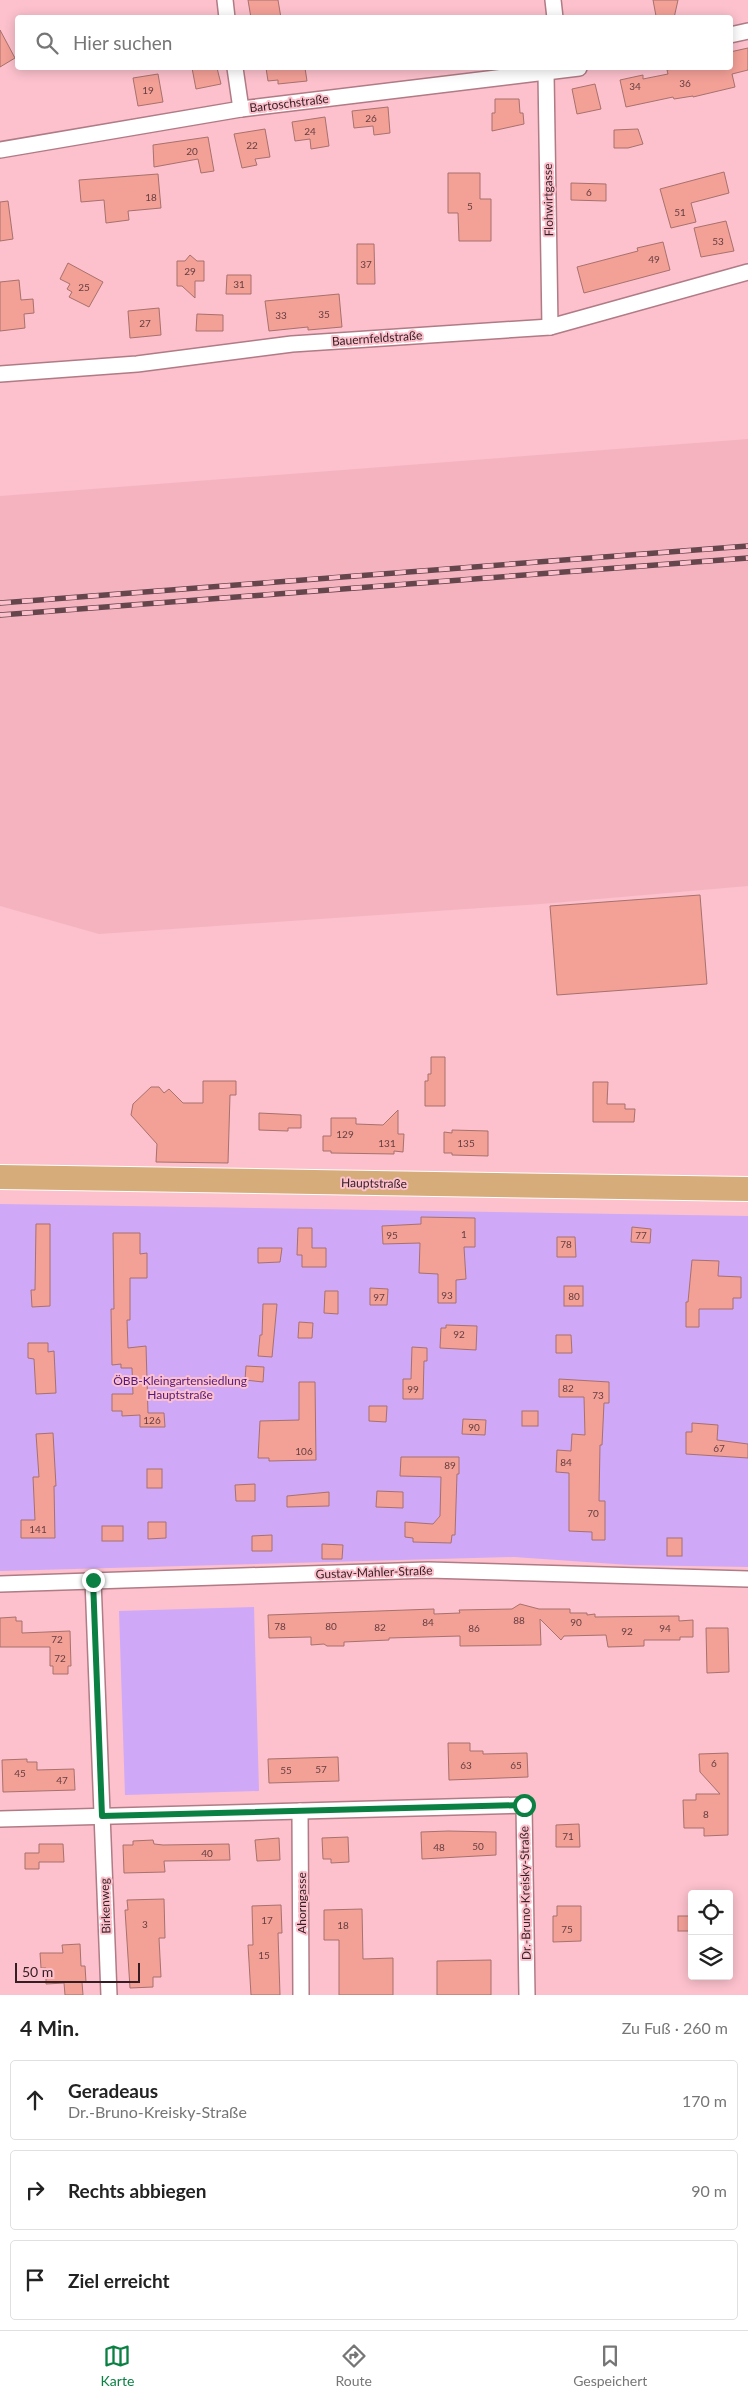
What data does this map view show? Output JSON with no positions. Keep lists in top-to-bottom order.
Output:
{
  "streets": {
    "main road": ["Hauptstraße"],
    "street": [
      "Bartoschstraße",
      "Flohwirtgasse",
      "Bauernfeldstraße",
      "Gustav-Mahler-Straße",
      "Dr.-Bruno-Kreisky-Straße",
      "Ahorngasse",
      "Birkenweg"
    ]
  },
  "crossings": [
    ["Bartoschstraße", "Flohwirtgasse"],
    ["Flohwirtgasse", "Bauernfeldstraße"],
    ["Gustav-Mahler-Straße", "Birkenweg"],
    ["Dr.-Bruno-Kreisky-Straße", "Ahorngasse"],
    ["Dr.-Bruno-Kreisky-Straße", "Birkenweg"]
  ],
  "parks": ["ÖBB-Kleingartensiedlung Hauptstraße"],
  "house_numbers": [
    "36",
    "34",
    "19",
    "26",
    "24",
    "22",
    "20",
    "6",
    "18",
    "5",
    "51",
    "53",
    "49",
    "37",
    "29",
    "31",
    "25",
    "35",
    "33",
    "27",
    "129",
    "131",
    "135",
    "1",
    "95",
    "77",
    "78",
    "93",
    "80",
    "97",
    "92",
    "82",
    "99",
    "73",
    "126",
    "90",
    "67",
    "106",
    "84",
    "89",
    "70",
    "141",
    "88",
    "84",
    "90",
    "78",
    "80",
    "82",
    "86",
    "94",
    "92",
    "72",
    "72",
    "6",
    "63",
    "65",
    "57",
    "55",
    "45",
    "47",
    "8",
    "71",
    "50",
    "48",
    "40",
    "17",
    "3",
    "18",
    "75",
    "15"
  ],
  "scale_bar": "50 m",
  "page": {
    "search": "Hier suchen",
    "scale": "50 m",
    "heading": ["4 Min.", "Zu Fuß · 260 m"],
    "list": [
      ["Geradeaus", "Dr.-Bruno-Kreisky-Straße", "170 m"],
      ["Rechts abbiegen", "90 m"],
      "Ziel erreicht"
    ],
    "nav": ["Karte", "Route", "Gespeichert"]
  }
}
